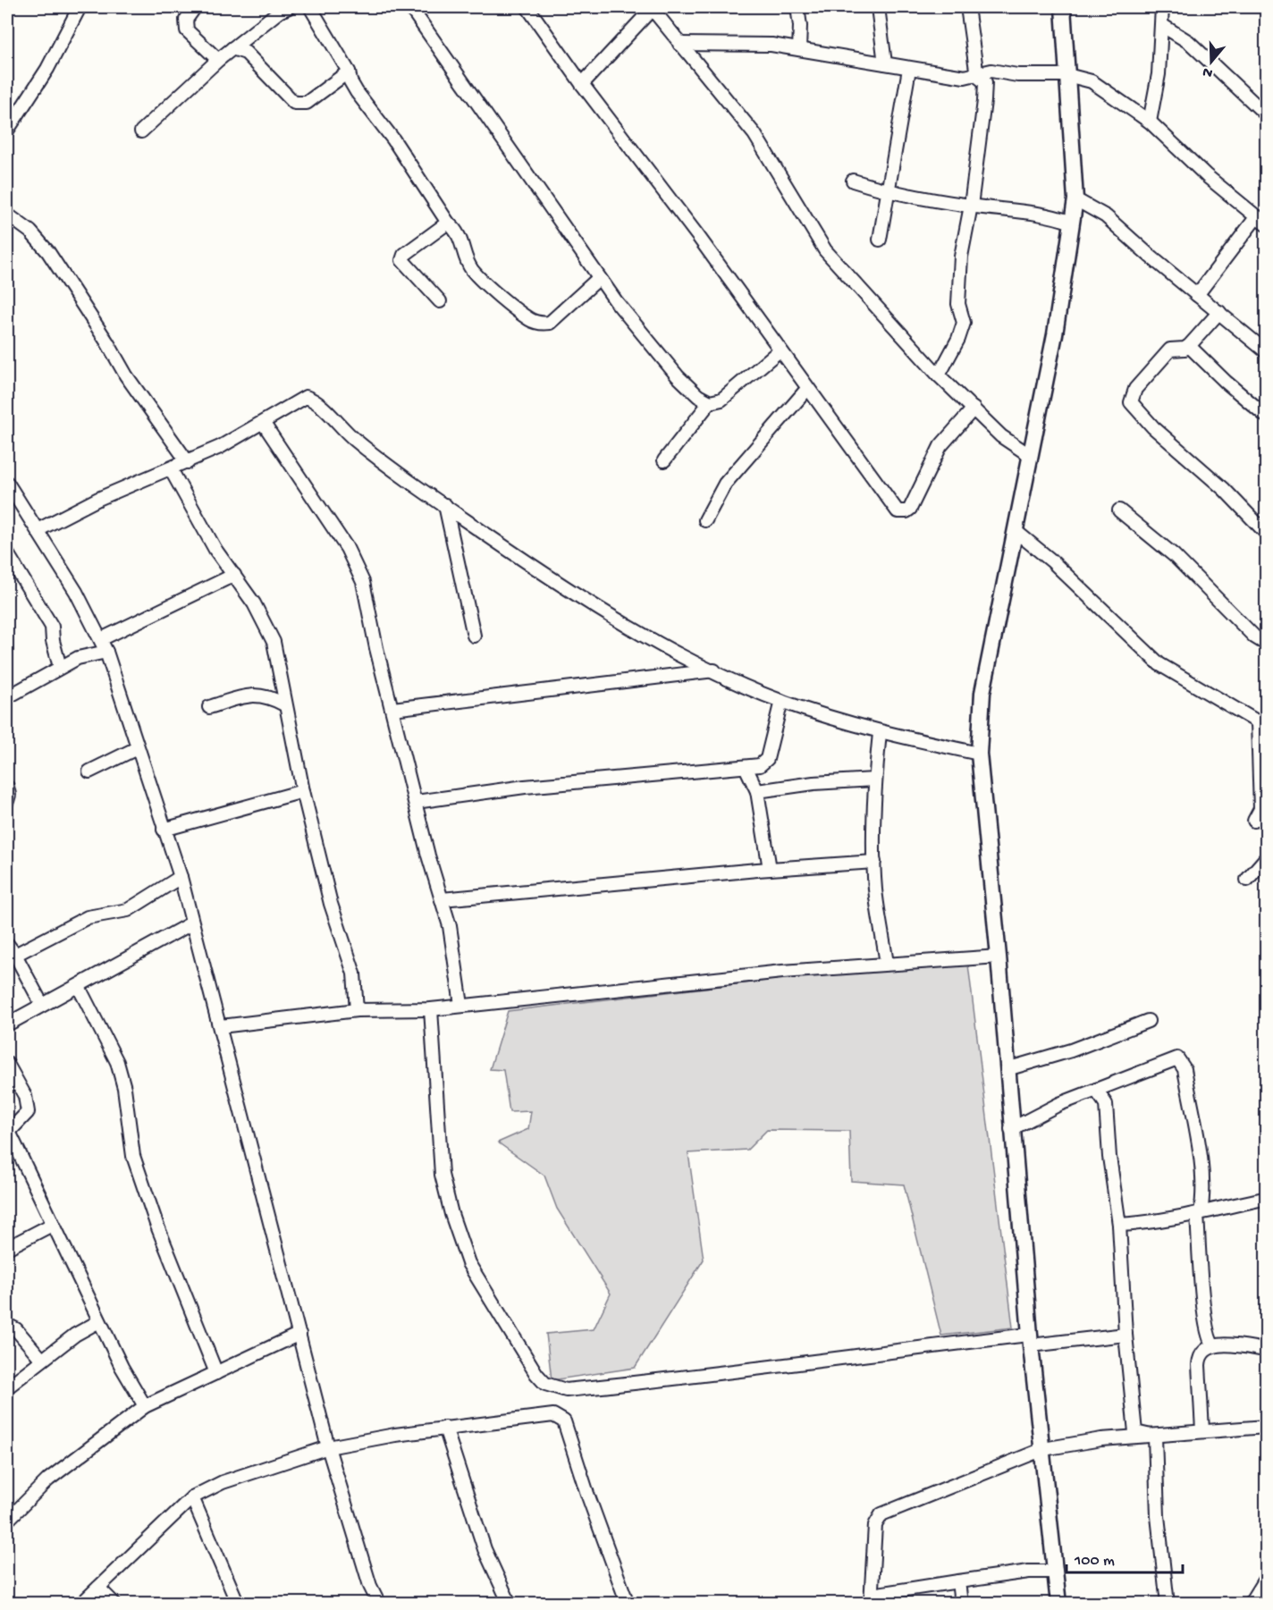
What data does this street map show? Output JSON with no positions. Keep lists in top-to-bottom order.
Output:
{
  "scale_bar": "100 m",
  "north": "bottom"
}
